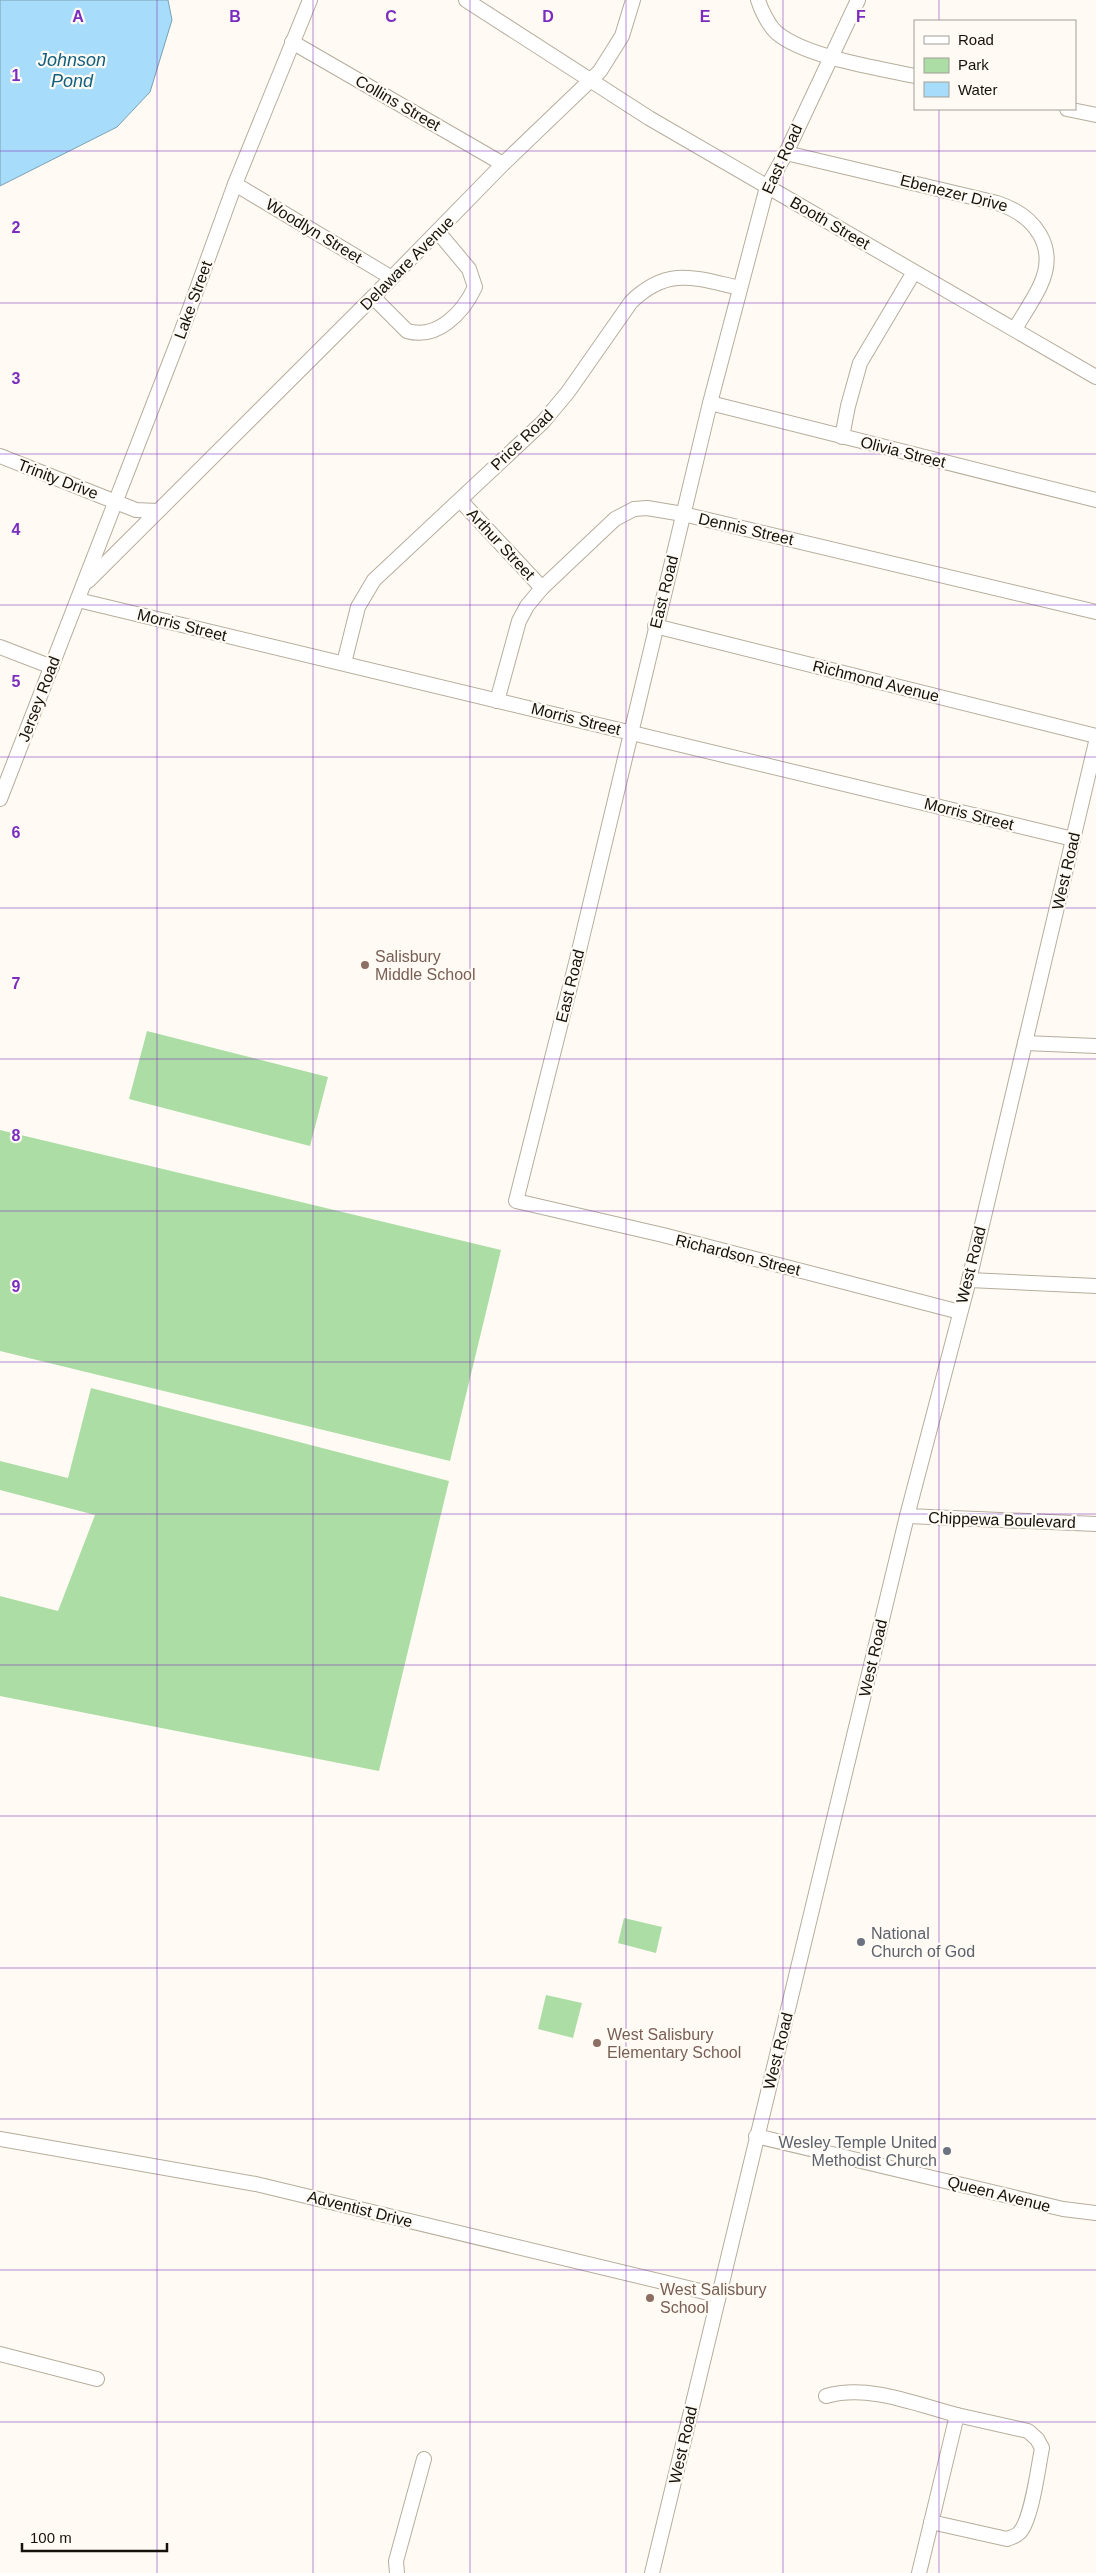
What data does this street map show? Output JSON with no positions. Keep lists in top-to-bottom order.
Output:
{
  "streets": {
    "street": [
      "Collins Street",
      "East Road",
      "Ebenezer Drive",
      "Booth Street",
      "Woodlyn Street",
      "Delaware Avenue",
      "Lake Street",
      "Price Road",
      "Olivia Street",
      "Trinity Drive",
      "Dennis Street",
      "Arthur Street",
      "Morris Street",
      "Richmond Avenue",
      "Jersey Road",
      "West Road",
      "Richardson Street",
      "Chippewa Boulevard",
      "Queen Avenue",
      "Adventist Drive"
    ]
  },
  "crossings": [
    ["Collins Street", "Delaware Avenue"],
    ["Collins Street", "Lake Street"],
    ["East Road", "Ebenezer Drive"],
    ["East Road", "Booth Street"],
    ["East Road", "Price Road"],
    ["East Road", "Olivia Street"],
    ["East Road", "Dennis Street"],
    ["East Road", "Morris Street"],
    ["East Road", "Richmond Avenue"],
    ["East Road", "Richardson Street"],
    ["Ebenezer Drive", "Booth Street"],
    ["Booth Street", "Delaware Avenue"],
    ["Woodlyn Street", "Delaware Avenue"],
    ["Woodlyn Street", "Lake Street"],
    ["Delaware Avenue", "Lake Street"],
    ["Lake Street", "Trinity Drive"],
    ["Lake Street", "Morris Street"],
    ["Lake Street", "Jersey Road"],
    ["Price Road", "Arthur Street"],
    ["Price Road", "Morris Street"],
    ["Dennis Street", "Arthur Street"],
    ["Dennis Street", "Morris Street"],
    ["Morris Street", "Jersey Road"],
    ["Morris Street", "West Road"],
    ["West Road", "Richardson Street"],
    ["West Road", "Chippewa Boulevard"],
    ["West Road", "Queen Avenue"],
    ["West Road", "Adventist Drive"]
  ],
  "water": ["Johnson Pond"],
  "places": [
    "Salisbury Middle School",
    "National Church of God",
    "West Salisbury Elementary School",
    "Wesley Temple United Methodist Church",
    "West Salisbury School"
  ],
  "legend": ["Road", "Park", "Water"],
  "scale_bar": "100 m",
  "grid": {
    "columns": [
      "A",
      "B",
      "C",
      "D",
      "E",
      "F"
    ],
    "rows": [
      "1",
      "2",
      "3",
      "4",
      "5",
      "6",
      "7",
      "8",
      "9"
    ]
  }
}
